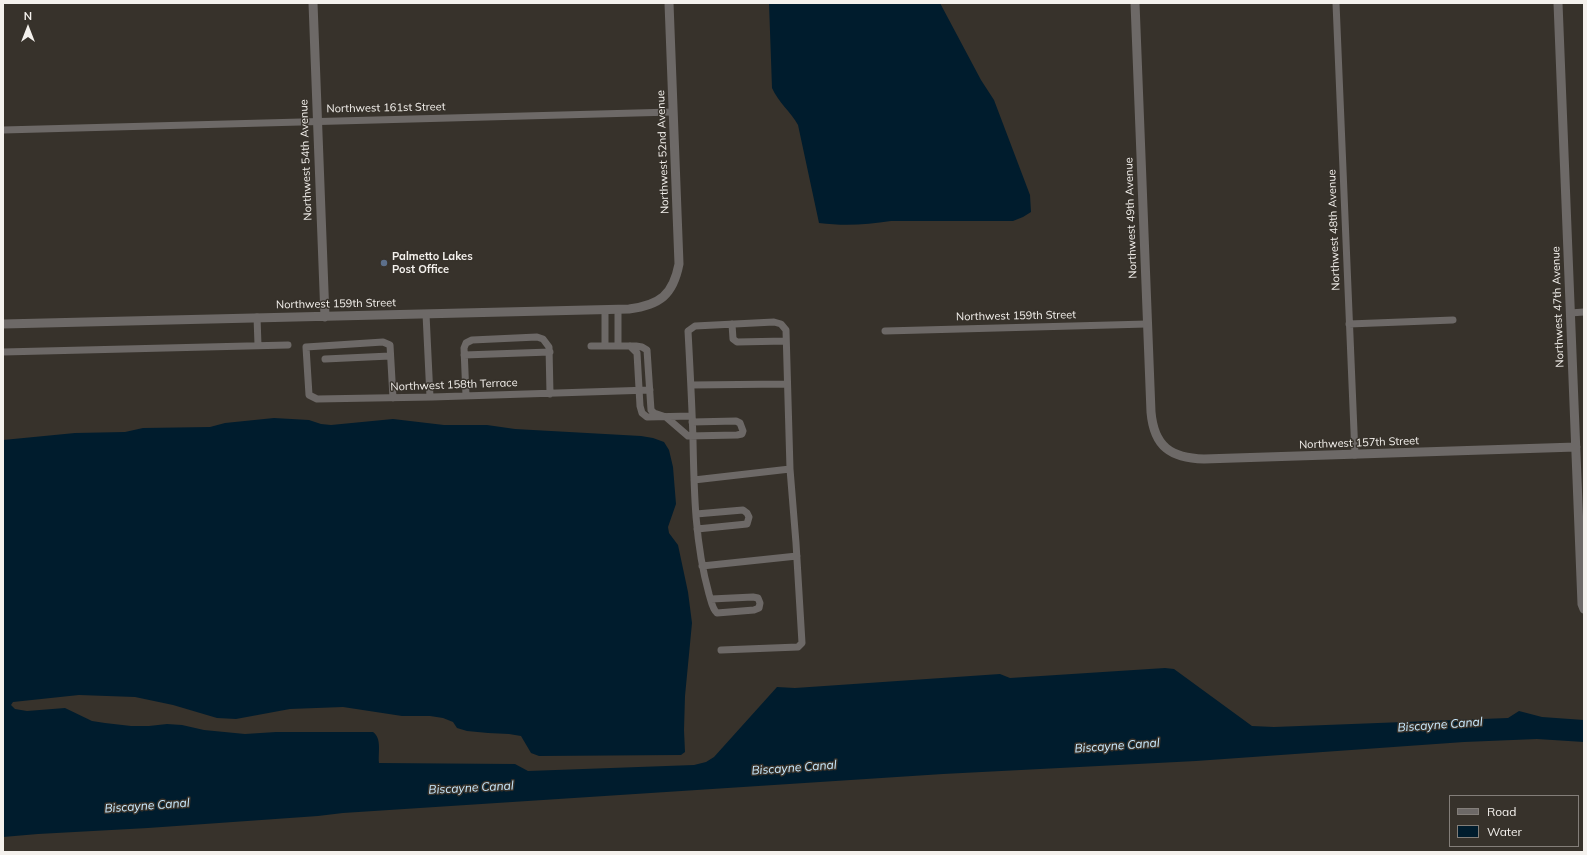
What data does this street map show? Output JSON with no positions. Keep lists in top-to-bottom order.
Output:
{
  "streets": {
    "street": [
      "Northwest 161st Street",
      "Northwest 52nd Avenue",
      "Northwest 54th Avenue",
      "Northwest 49th Avenue",
      "Northwest 48th Avenue",
      "Northwest 159th Street",
      "Northwest 47th Avenue",
      "Northwest 158th Terrace",
      "Northwest 157th Street"
    ]
  },
  "crossings": [
    ["Northwest 161st Street", "Northwest 52nd Avenue"],
    ["Northwest 161st Street", "Northwest 54th Avenue"],
    ["Northwest 52nd Avenue", "Northwest 159th Street"],
    ["Northwest 54th Avenue", "Northwest 159th Street"],
    ["Northwest 49th Avenue", "Northwest 159th Street"],
    ["Northwest 49th Avenue", "Northwest 157th Street"],
    ["Northwest 48th Avenue", "Northwest 157th Street"],
    ["Northwest 47th Avenue", "Northwest 157th Street"]
  ],
  "water": ["Biscayne Canal"],
  "places": ["Palmetto Lakes Post Office"],
  "legend": ["Road", "Water"],
  "north": "top"
}
